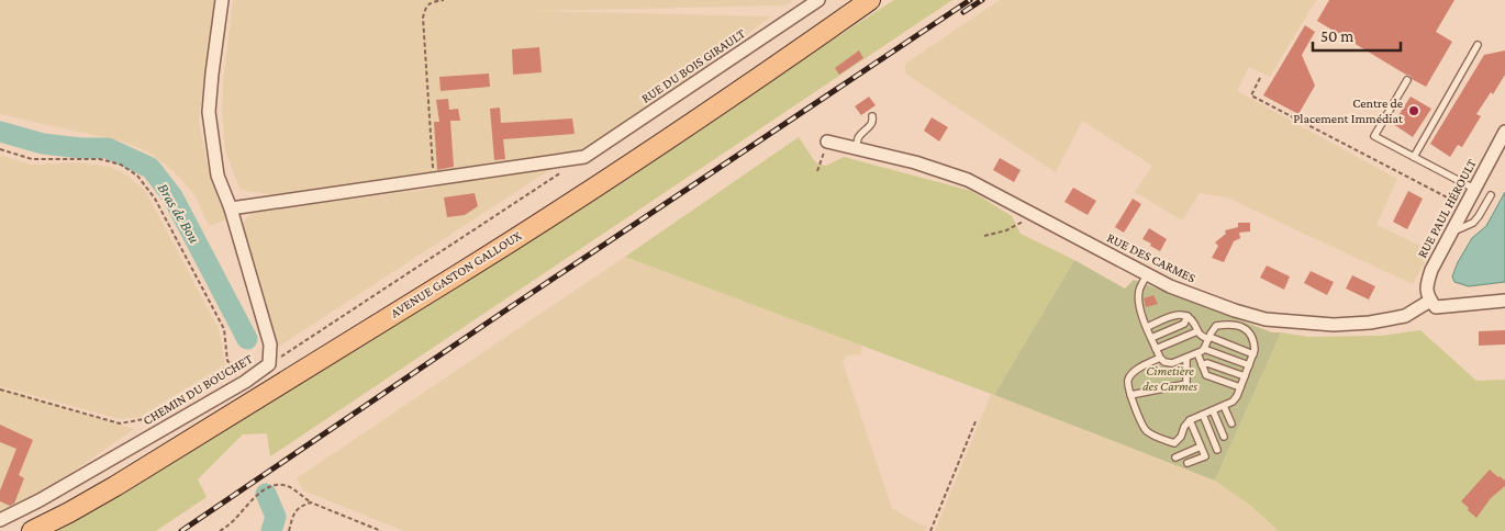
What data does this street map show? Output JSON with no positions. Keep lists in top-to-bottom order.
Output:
{
  "streets": {
    "main road": ["AVENUE GASTON GALLOUX"],
    "street": [
      "RUE DU BOIS GIRAULT",
      "RUE PAUL HÉROULT",
      "RUE DES CARMES",
      "CHEMIN DU BOUCHET"
    ]
  },
  "crossings": [
    ["RUE PAUL HÉROULT", "RUE DES CARMES"]
  ],
  "water": ["Bras de Bou"],
  "parks": ["Cimetière des Carmes"],
  "places": ["Centre de Placement Immédiat"],
  "scale_bar": "50 m"
}
